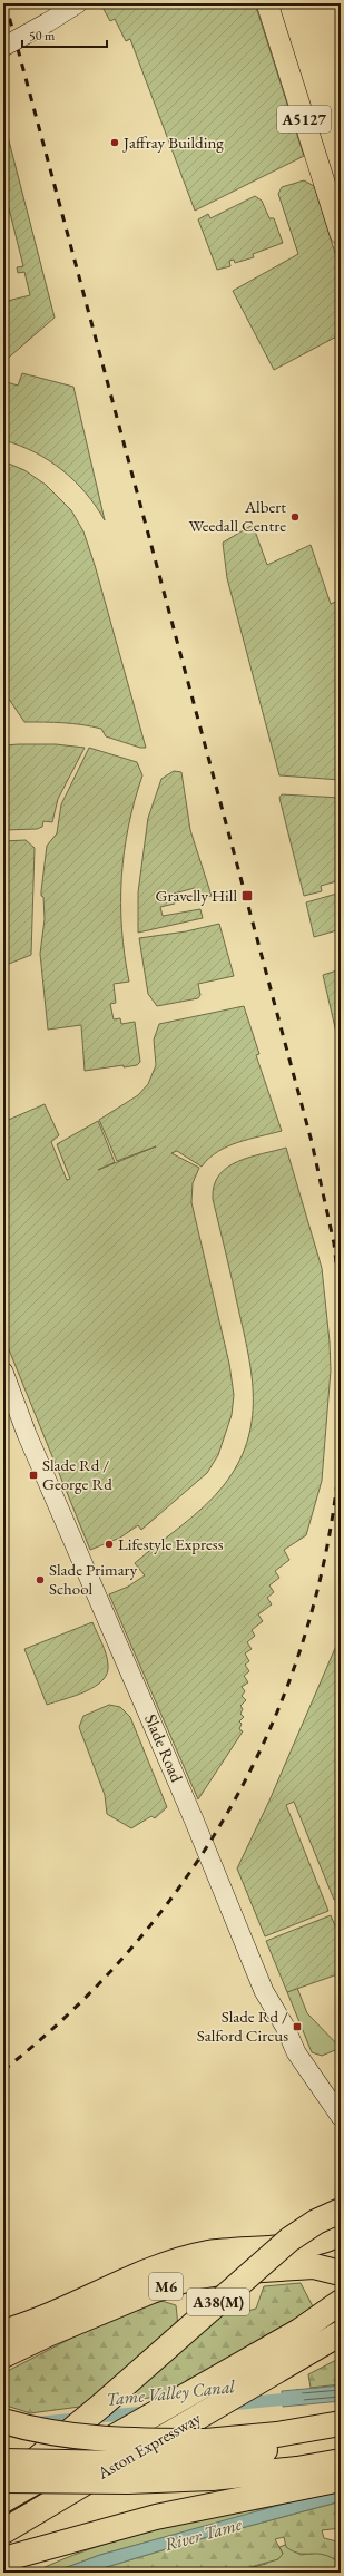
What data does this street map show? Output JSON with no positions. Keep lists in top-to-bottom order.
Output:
{
  "streets": {
    "highway": ["M6", "A38(M)", "Aston Expressway"],
    "main road": ["A5127"],
    "street": ["Slade Road"]
  },
  "water": ["Tame Valley Canal", "River Tame"],
  "places": {
    "other": [
      "Jaffray Building",
      "Albert Weedall Centre",
      "Lifestyle Express",
      "Slade Primary School"
    ],
    "transit": ["Gravelly Hill", "Slade Rd / George Rd", "Slade Rd / Salford Circus"]
  },
  "scale_bar": "50 m"
}
